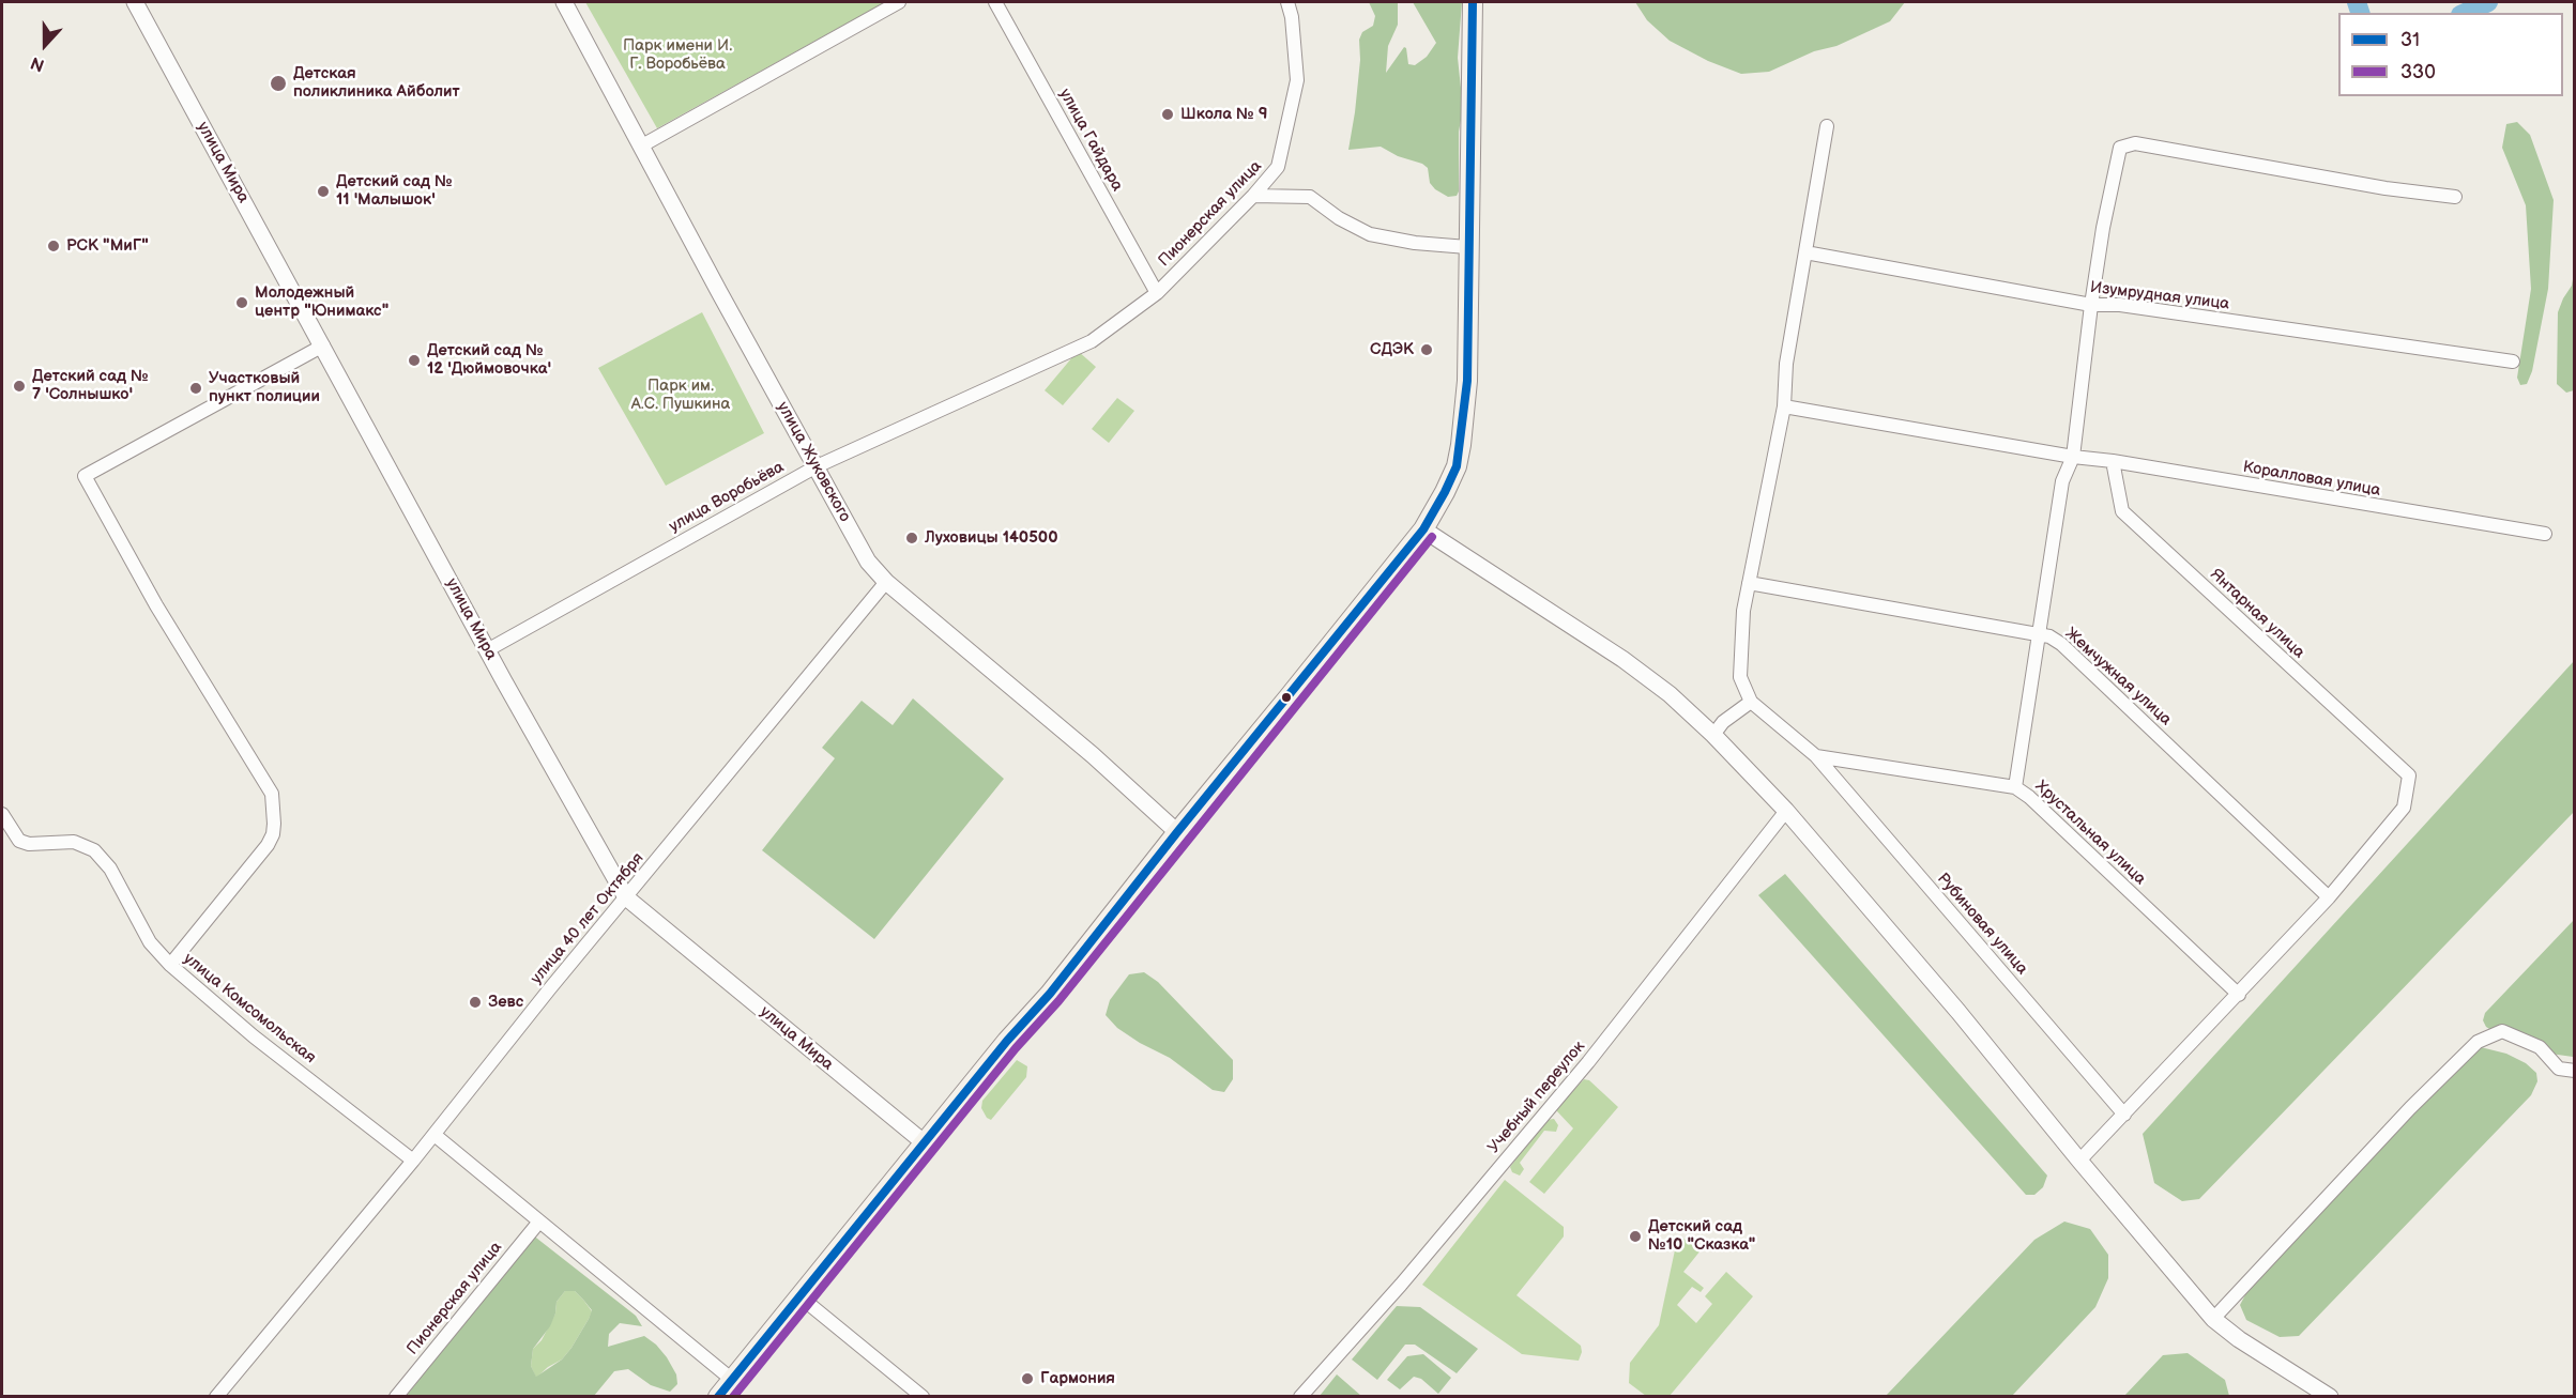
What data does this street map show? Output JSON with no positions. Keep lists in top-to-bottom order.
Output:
{
  "streets": {
    "street": [
      "улица Гайдара",
      "улица Мира",
      "Пионерская улица",
      "Изумрудная улица",
      "улица Жуковского",
      "Коралловая улица",
      "улица Воробьёва",
      "Янтарная улица",
      "Жемчужная улица",
      "Хрустальная улица",
      "улица 40 лет Октября",
      "Рубиновая улица",
      "улица Комсомольская",
      "Учебный переулок"
    ]
  },
  "crossings": [
    ["улица Гайдара", "Пионерская улица"],
    ["улица Гайдара", "улица Воробьёва"],
    ["улица Мира", "улица Воробьёва"],
    ["улица Мира", "улица 40 лет Октября"],
    ["Пионерская улица", "улица Воробьёва"],
    ["улица Жуковского", "улица Воробьёва"],
    ["улица Жуковского", "улица 40 лет Октября"],
    ["Коралловая улица", "Янтарная улица"],
    ["Янтарная улица", "Жемчужная улица"],
    ["Хрустальная улица", "Рубиновая улица"],
    ["улица 40 лет Октября", "улица Комсомольская"]
  ],
  "parks": ["Парк имени И. Г. Воробьёва", "Парк им. А.С. Пушкина"],
  "places": [
    "Детская поликлиника Айболит",
    "Школа № 9",
    "Детский сад № 11 'Малышок'",
    "РСК \"МиГ\"",
    "Молодежный центр \"Юнимакс\"",
    "СДЭК",
    "Детский сад № 12 'Дюймовочка'",
    "Детский сад № 7 'Солнышко'",
    "Участковый пункт полиции",
    "Луховицы 140500",
    "Зевс",
    "Детский сад №10 \"Сказка\"",
    "Гармония"
  ],
  "lines": ["transit line 31", "transit line 330"],
  "legend": ["31", "330"],
  "north": "bottom"
}
